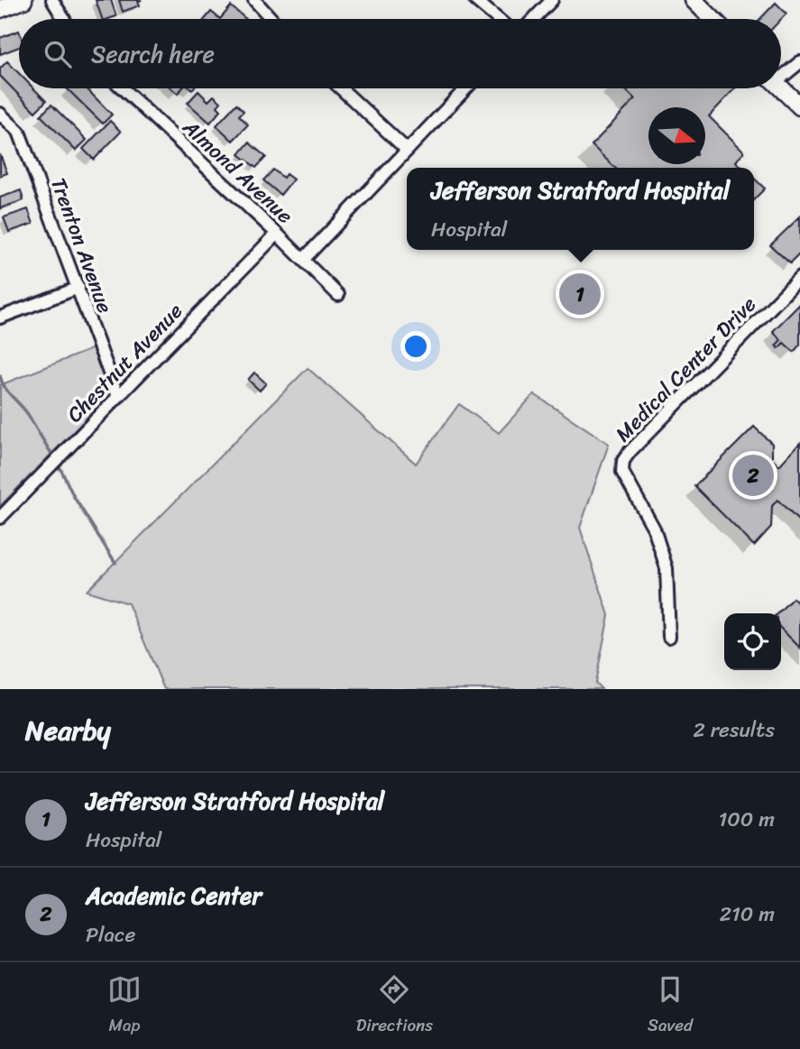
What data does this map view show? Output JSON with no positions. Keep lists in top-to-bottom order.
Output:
{
  "streets": {
    "street": [
      "Almond Avenue",
      "Trenton Avenue",
      "Chestnut Avenue",
      "Medical Center Drive"
    ]
  },
  "crossings": [
    ["Almond Avenue", "Chestnut Avenue"],
    ["Trenton Avenue", "Chestnut Avenue"]
  ],
  "north": "right",
  "page": {
    "search": "Search here",
    "popup": ["Jefferson Stratford Hospital", "Hospital"],
    "pins": ["1", "2"],
    "heading": ["Nearby", "2 results"],
    "list": [
      {
        "mark": "1",
        "name": "Jefferson Stratford Hospital",
        "note": "Hospital",
        "value": "100 m"
      },
      {
        "mark": "2",
        "name": "Academic Center",
        "note": "Place",
        "value": "210 m"
      }
    ],
    "nav": ["Map", "Directions", "Saved"]
  }
}
